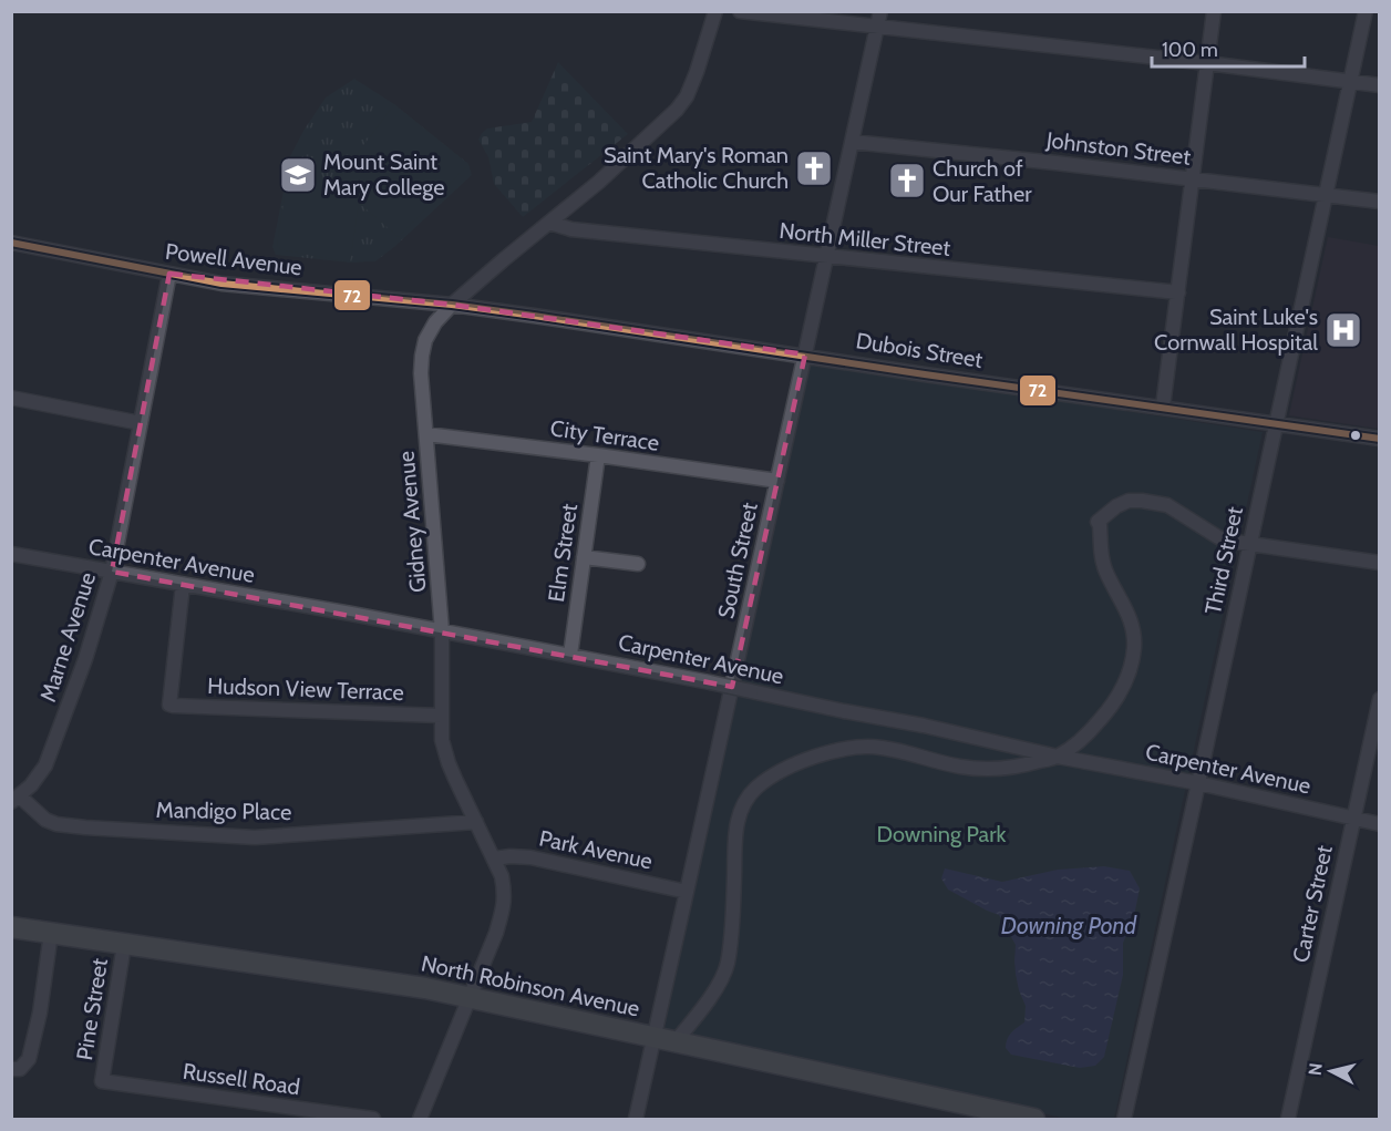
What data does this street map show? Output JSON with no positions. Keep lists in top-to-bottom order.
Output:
{
  "streets": {
    "highway": ["North Robinson Avenue"],
    "street": [
      "Johnston Street",
      "North Miller Street",
      "Powell Avenue",
      "Dubois Street",
      "City Terrace",
      "Gidney Avenue",
      "Elm Street",
      "Carpenter Avenue",
      "South Street",
      "Third Street",
      "Marne Avenue",
      "Hudson View Terrace",
      "Mandigo Place",
      "Park Avenue",
      "Carter Street",
      "Pine Street",
      "Russell Road"
    ]
  },
  "crossings": [
    ["Johnston Street", "South Street"],
    ["Johnston Street", "Third Street"],
    ["North Miller Street", "Gidney Avenue"],
    ["North Miller Street", "South Street"],
    ["Powell Avenue", "Dubois Street"],
    ["Powell Avenue", "Gidney Avenue"],
    ["Powell Avenue", "Marne Avenue"],
    ["Dubois Street", "Gidney Avenue"],
    ["Dubois Street", "South Street"],
    ["Dubois Street", "Third Street"],
    ["City Terrace", "Gidney Avenue"],
    ["City Terrace", "Elm Street"],
    ["City Terrace", "South Street"],
    ["Gidney Avenue", "Carpenter Avenue"],
    ["Gidney Avenue", "Hudson View Terrace"],
    ["Gidney Avenue", "Mandigo Place"],
    ["Gidney Avenue", "Park Avenue"],
    ["Gidney Avenue", "North Robinson Avenue"],
    ["Elm Street", "Carpenter Avenue"],
    ["Carpenter Avenue", "Third Street"],
    ["Carpenter Avenue", "Marne Avenue"],
    ["Carpenter Avenue", "Hudson View Terrace"],
    ["Carpenter Avenue", "Carter Street"],
    ["South Street", "Park Avenue"],
    ["South Street", "North Robinson Avenue"],
    ["Marne Avenue", "Mandigo Place"],
    ["North Robinson Avenue", "Pine Street"],
    ["Pine Street", "Russell Road"]
  ],
  "water": ["Downing Pond"],
  "parks": ["Downing Park"],
  "places": {
    "church": ["Saint Mary's Roman Catholic Church", "Church of Our Father"],
    "school or university": ["Mount Saint Mary College"],
    "hospital": ["Saint Luke's Cornwall Hospital"]
  },
  "lines": ["transit line 72"],
  "scale_bar": "100 m",
  "north": "left"
}
